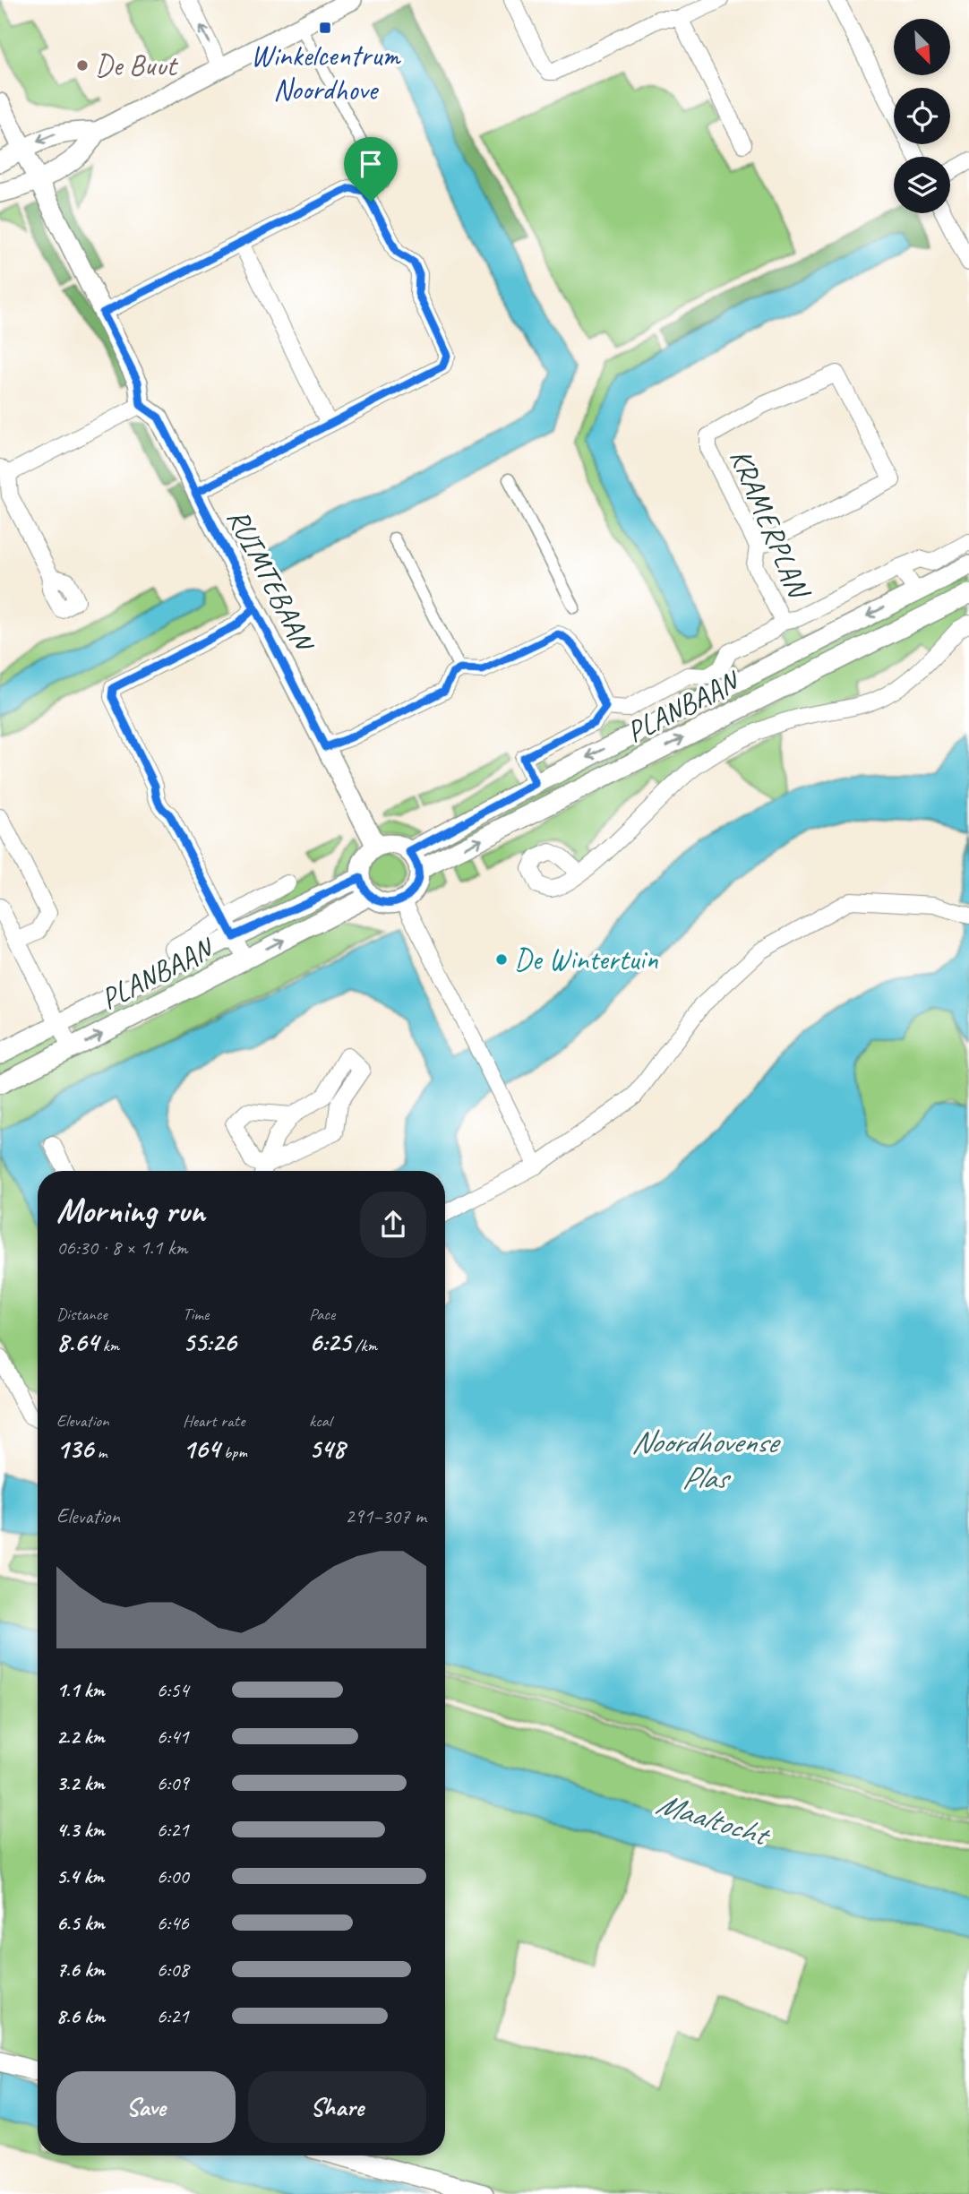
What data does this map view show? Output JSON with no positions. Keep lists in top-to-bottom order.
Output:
{
  "streets": {
    "street": ["KRAMERPLAN", "RUIMTEBAAN", "PLANBAAN"]
  },
  "crossings": [
    ["KRAMERPLAN", "PLANBAAN"],
    ["RUIMTEBAAN", "PLANBAAN"]
  ],
  "water": ["Noordhovense Plas", "Maaltocht"],
  "places": {
    "transit": ["Winkelcentrum Noordhove"],
    "other": ["De Buut", "De Wintertuin"]
  },
  "north": "bottom right",
  "page": {
    "heading": ["Morning run", "06:30 · 8 × 1.1 km"],
    "stats": [
      ["Distance", "8.64 km"],
      ["Time", "55:26"],
      ["Pace", "6:25 /km"],
      ["Elevation", "136 m"],
      ["Heart rate", "164 bpm"],
      ["kcal", "548"]
    ],
    "chart": ["Elevation", "291–307 m"],
    "list": [
      {
        "name": "1.1 km",
        "note": "6:54"
      },
      {
        "name": "2.2 km",
        "note": "6:41"
      },
      {
        "name": "3.2 km",
        "note": "6:09"
      },
      {
        "name": "4.3 km",
        "note": "6:21"
      },
      {
        "name": "5.4 km",
        "note": "6:00"
      },
      {
        "name": "6.5 km",
        "note": "6:46"
      },
      {
        "name": "7.6 km",
        "note": "6:08"
      },
      {
        "name": "8.6 km",
        "note": "6:21"
      }
    ],
    "buttons": ["Save", "Share"]
  }
}
